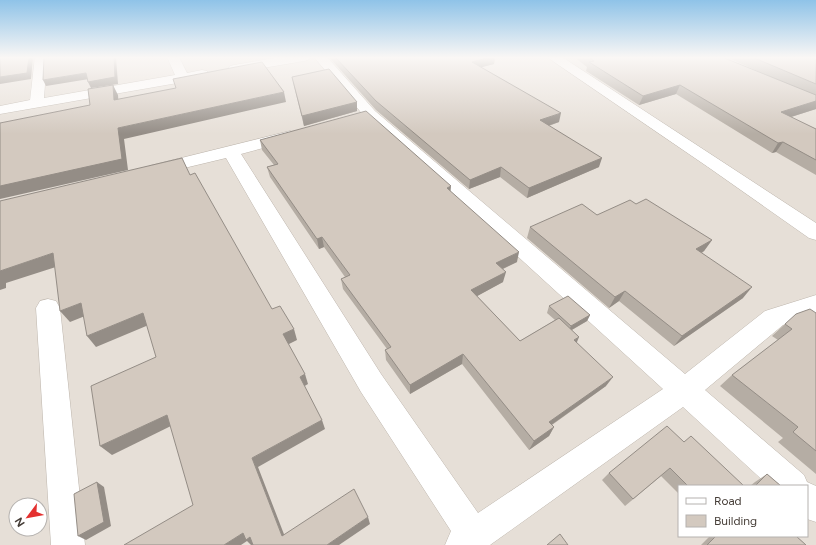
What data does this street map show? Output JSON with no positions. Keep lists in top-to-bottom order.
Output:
{
  "legend": ["Road", "Building"],
  "north": "bottom left"
}
